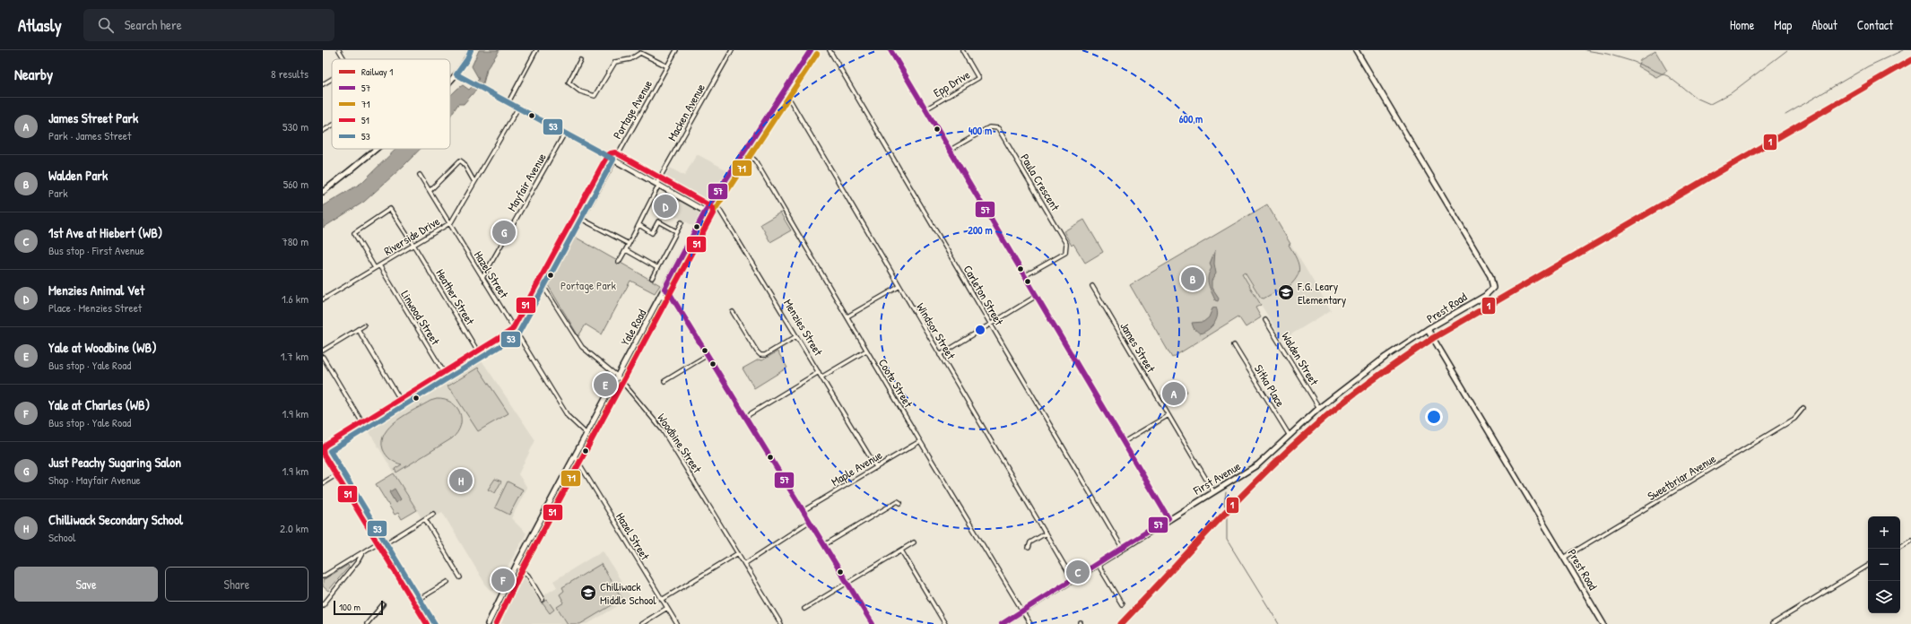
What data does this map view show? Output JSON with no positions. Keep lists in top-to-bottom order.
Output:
{
  "streets": {
    "street": [
      "Epp Drive",
      "Portage Avenue",
      "Macken Avenue",
      "Mayfair Avenue",
      "Paula Crescent",
      "Riverside Drive",
      "Hazel Street",
      "Carleton Street",
      "Heather Street",
      "Prest Road",
      "Linwood Street",
      "Yale Road",
      "Menzies Street",
      "Windsor Street",
      "James Street",
      "Walden Street",
      "Coote Street",
      "Sitka Place",
      "Woodbine Street",
      "Maple Avenue",
      "Sweetbriar Avenue",
      "First Avenue"
    ]
  },
  "crossings": [
    ["Portage Avenue", "Hazel Street"],
    ["Portage Avenue", "Heather Street"],
    ["Portage Avenue", "Linwood Street"],
    ["Portage Avenue", "Woodbine Street"],
    ["Mayfair Avenue", "Hazel Street"],
    ["Riverside Drive", "Hazel Street"],
    ["Riverside Drive", "Heather Street"],
    ["Riverside Drive", "Linwood Street"],
    ["Hazel Street", "Yale Road"],
    ["Carleton Street", "First Avenue"],
    ["Prest Road", "Sweetbriar Avenue"],
    ["Prest Road", "First Avenue"],
    ["Yale Road", "Menzies Street"],
    ["Yale Road", "Windsor Street"],
    ["Yale Road", "Coote Street"],
    ["Yale Road", "Woodbine Street"],
    ["Menzies Street", "Maple Avenue"],
    ["Windsor Street", "First Avenue"],
    ["James Street", "First Avenue"],
    ["Walden Street", "First Avenue"],
    ["Coote Street", "Maple Avenue"],
    ["Coote Street", "First Avenue"],
    ["Sitka Place", "First Avenue"]
  ],
  "parks": ["Portage Park"],
  "places": {
    "school or university": ["F.G. Leary Elementary", "Chilliwack Middle School"]
  },
  "lines": [
    "transit line 57",
    "transit line 53",
    "transit line 71",
    "rail line 1",
    "transit line 51"
  ],
  "legend": [
    "Railway 1",
    "57",
    "71",
    "51",
    "53"
  ],
  "scale_bar": "100 m",
  "page": {
    "header": "Atlasly",
    "search": "Search here",
    "nav": [
      "Home",
      "Map",
      "About",
      "Contact"
    ],
    "heading": ["Nearby", "8 results"],
    "list": [
      {
        "mark": "A",
        "name": "James Street Park",
        "note": "Park · James Street",
        "value": "530 m"
      },
      {
        "mark": "B",
        "name": "Walden Park",
        "note": "Park",
        "value": "560 m"
      },
      {
        "mark": "C",
        "name": "1st Ave at Hiebert (WB)",
        "note": "Bus stop · First Avenue",
        "value": "780 m"
      },
      {
        "mark": "D",
        "name": "Menzies Animal Vet",
        "note": "Place · Menzies Street",
        "value": "1.6 km"
      },
      {
        "mark": "E",
        "name": "Yale at Woodbine (WB)",
        "note": "Bus stop · Yale Road",
        "value": "1.7 km"
      },
      {
        "mark": "F",
        "name": "Yale at Charles (WB)",
        "note": "Bus stop · Yale Road",
        "value": "1.9 km"
      },
      {
        "mark": "G",
        "name": "Just Peachy Sugaring Salon",
        "note": "Shop · Mayfair Avenue",
        "value": "1.9 km"
      },
      {
        "mark": "H",
        "name": "Chilliwack Secondary School",
        "note": "School",
        "value": "2.0 km"
      }
    ],
    "pins": [
      "D",
      "G",
      "B",
      "E",
      "A",
      "H",
      "C",
      "F"
    ],
    "map_buttons": ["+", "−"],
    "buttons": ["Save", "Share"],
    "scale": "100 m"
  },
  "rings": ["600 m", "400 m", "200 m"]
}
